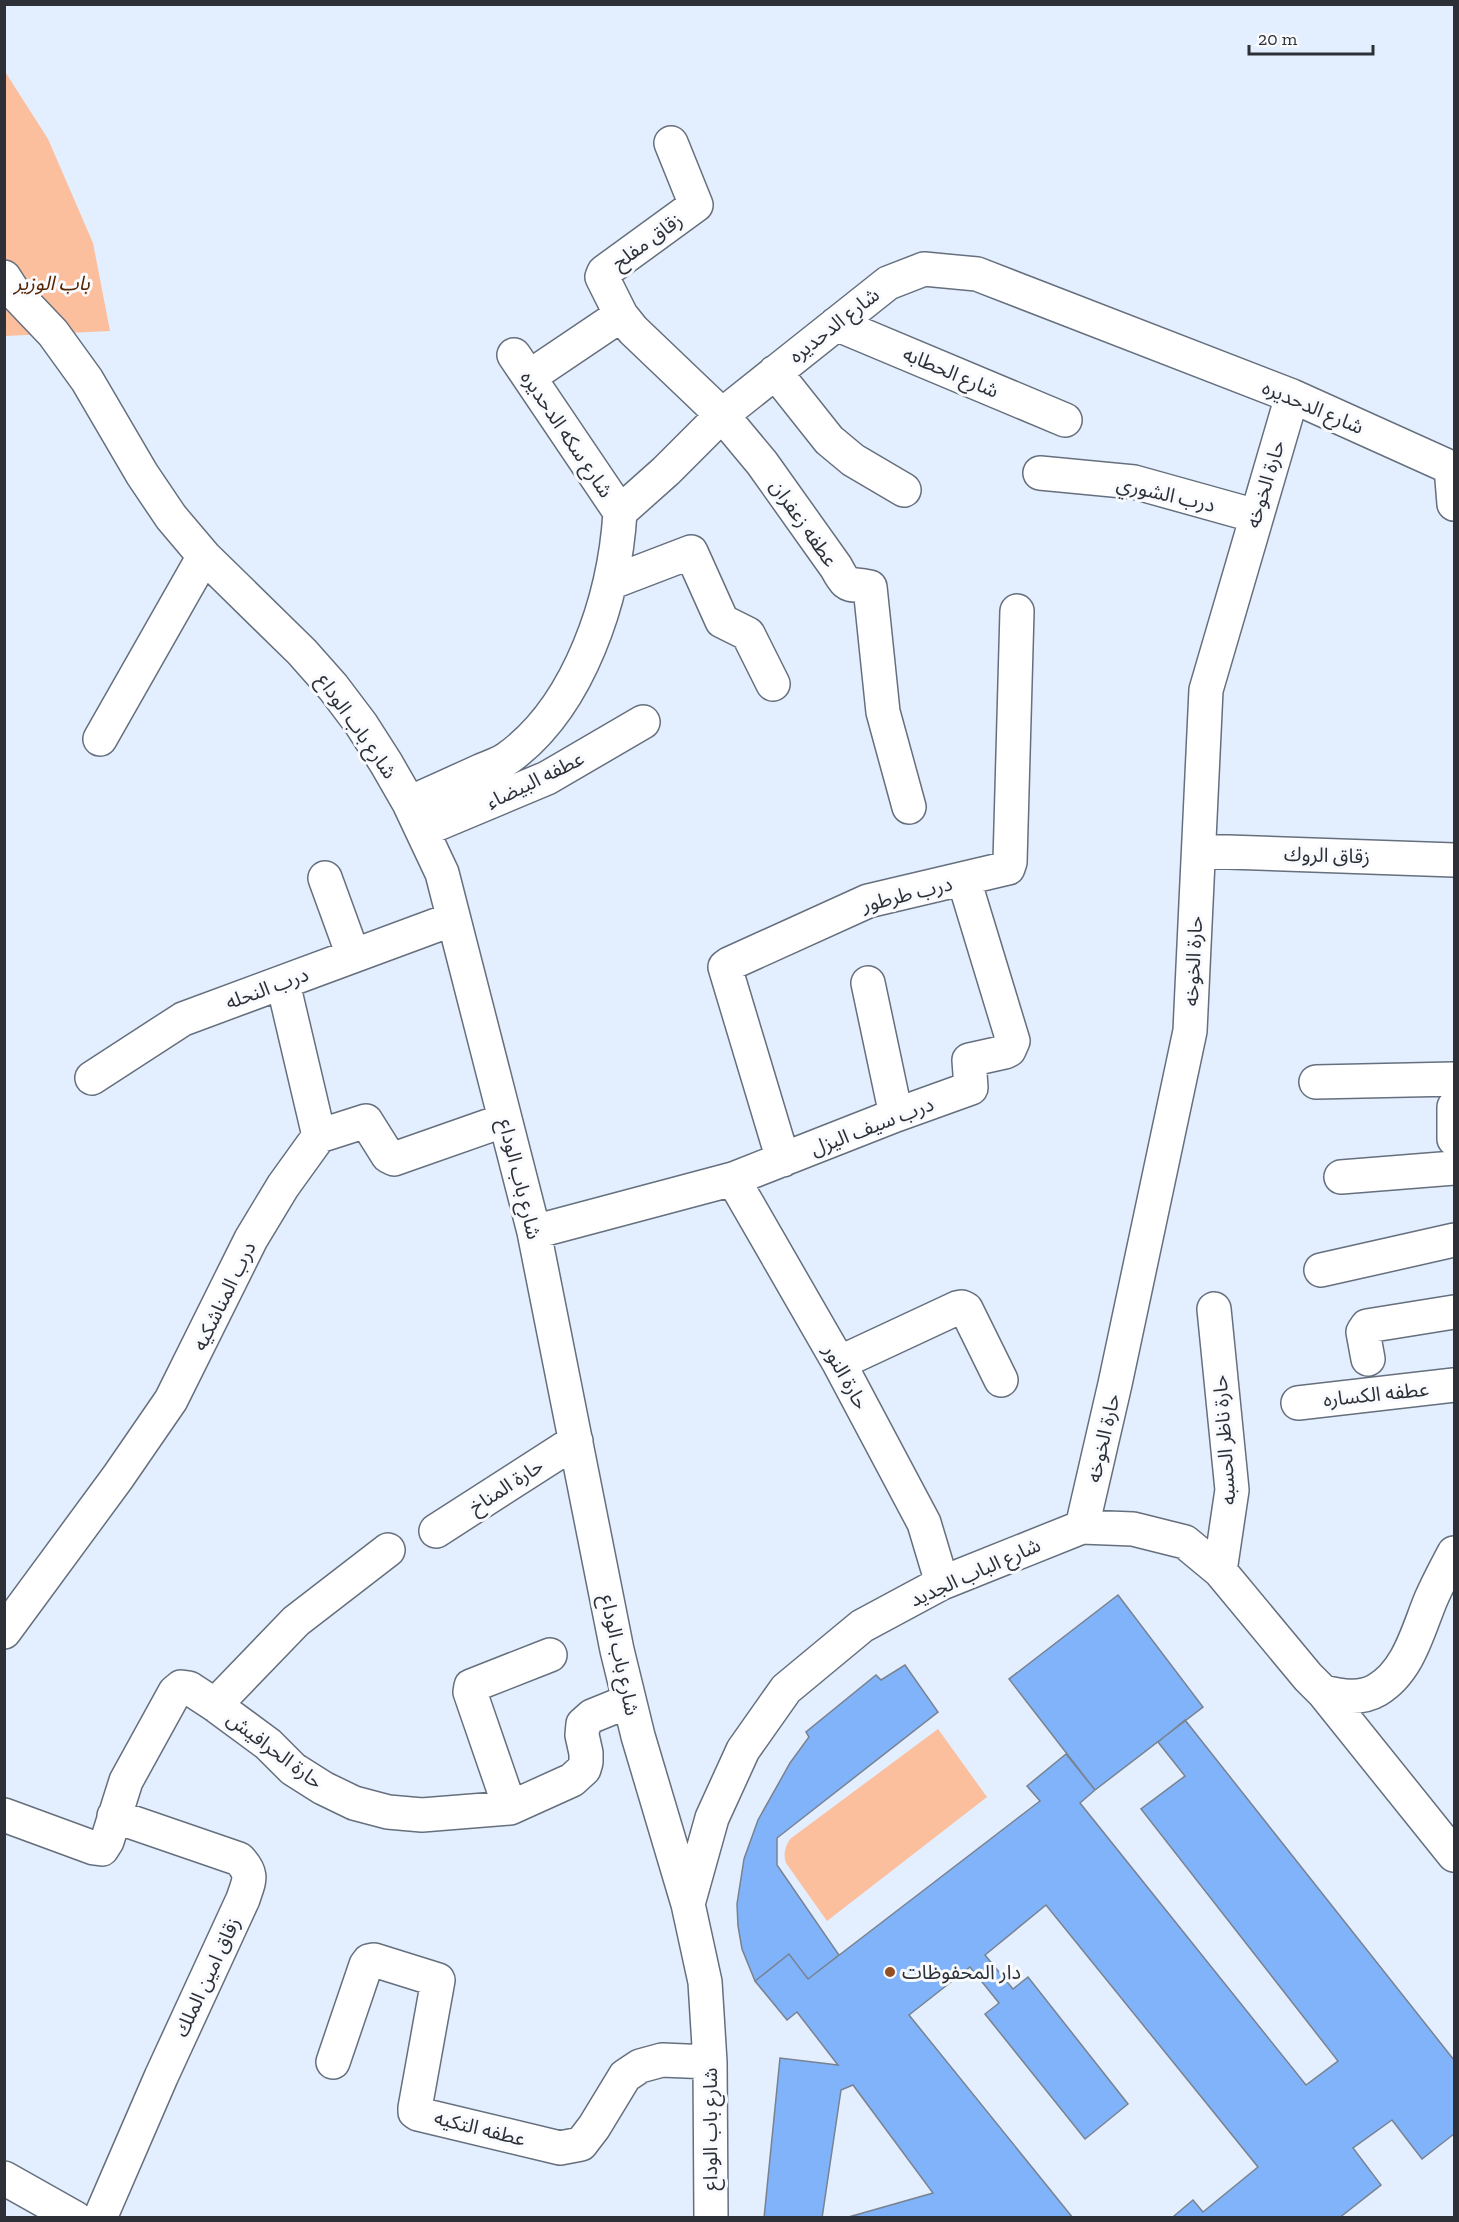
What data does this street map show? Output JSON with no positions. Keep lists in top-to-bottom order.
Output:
{
  "streets": {
    "street": [
      "زقاق مفلح",
      "شارع الدحديره",
      "شارع الحطابه",
      "شارع سكه الدحديره",
      "حارة الخوخه",
      "درب الشوري",
      "عطفه زعفران",
      "شارع باب الوداع",
      "عطفه البيضاء",
      "زقاق الروك",
      "درب طرطور",
      "درب النحله",
      "درب سيف اليزل",
      "درب المناشكيه",
      "حارة النور",
      "عطفه الكساره",
      "حارة ناظر الحسبه",
      "حارة المناخ",
      "شارع الباب الجديد",
      "حارة الحرافيش",
      "زقاق امين الملك",
      "عطفه التكيه"
    ]
  },
  "crossings": [
    ["زقاق مفلح", "عطفه زعفران"],
    ["شارع الدحديره", "شارع الحطابه"],
    ["شارع الدحديره", "شارع سكه الدحديره"],
    ["شارع الدحديره", "حارة الخوخه"],
    ["شارع الدحديره", "عطفه زعفران"],
    ["شارع سكه الدحديره", "عطفه زعفران"],
    ["حارة الخوخه", "درب الشوري"],
    ["حارة الخوخه", "زقاق الروك"],
    ["حارة الخوخه", "شارع الباب الجديد"],
    ["شارع باب الوداع", "عطفه البيضاء"],
    ["شارع باب الوداع", "درب النحله"],
    ["شارع باب الوداع", "درب سيف اليزل"],
    ["شارع باب الوداع", "حارة المناخ"],
    ["شارع باب الوداع", "شارع الباب الجديد"],
    ["شارع باب الوداع", "حارة الحرافيش"],
    ["شارع باب الوداع", "عطفه التكيه"],
    ["درب طرطور", "درب سيف اليزل"],
    ["درب سيف اليزل", "حارة النور"],
    ["حارة النور", "شارع الباب الجديد"],
    ["حارة ناظر الحسبه", "شارع الباب الجديد"],
    ["حارة الحرافيش", "زقاق امين الملك"]
  ],
  "parks": ["باب الوزير"],
  "places": ["دار المحفوظات"],
  "scale_bar": "20 m"
}
